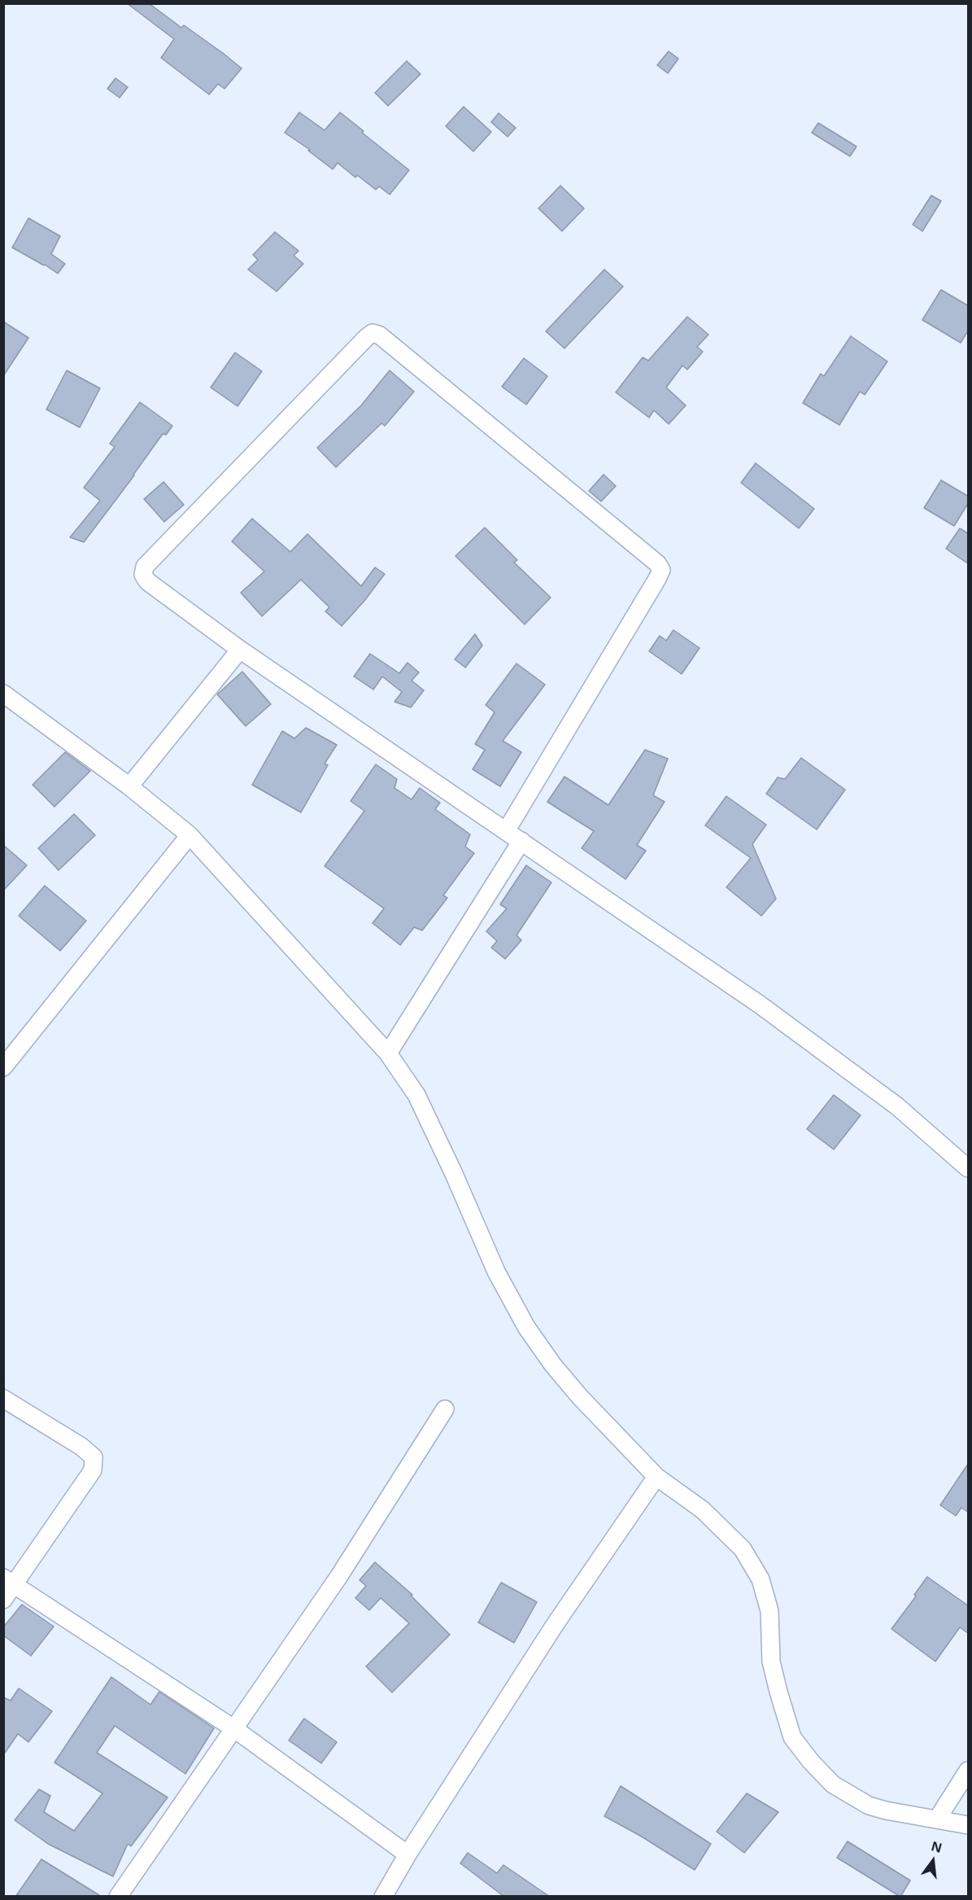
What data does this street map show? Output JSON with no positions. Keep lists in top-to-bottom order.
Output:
{
  "north": "top"
}
